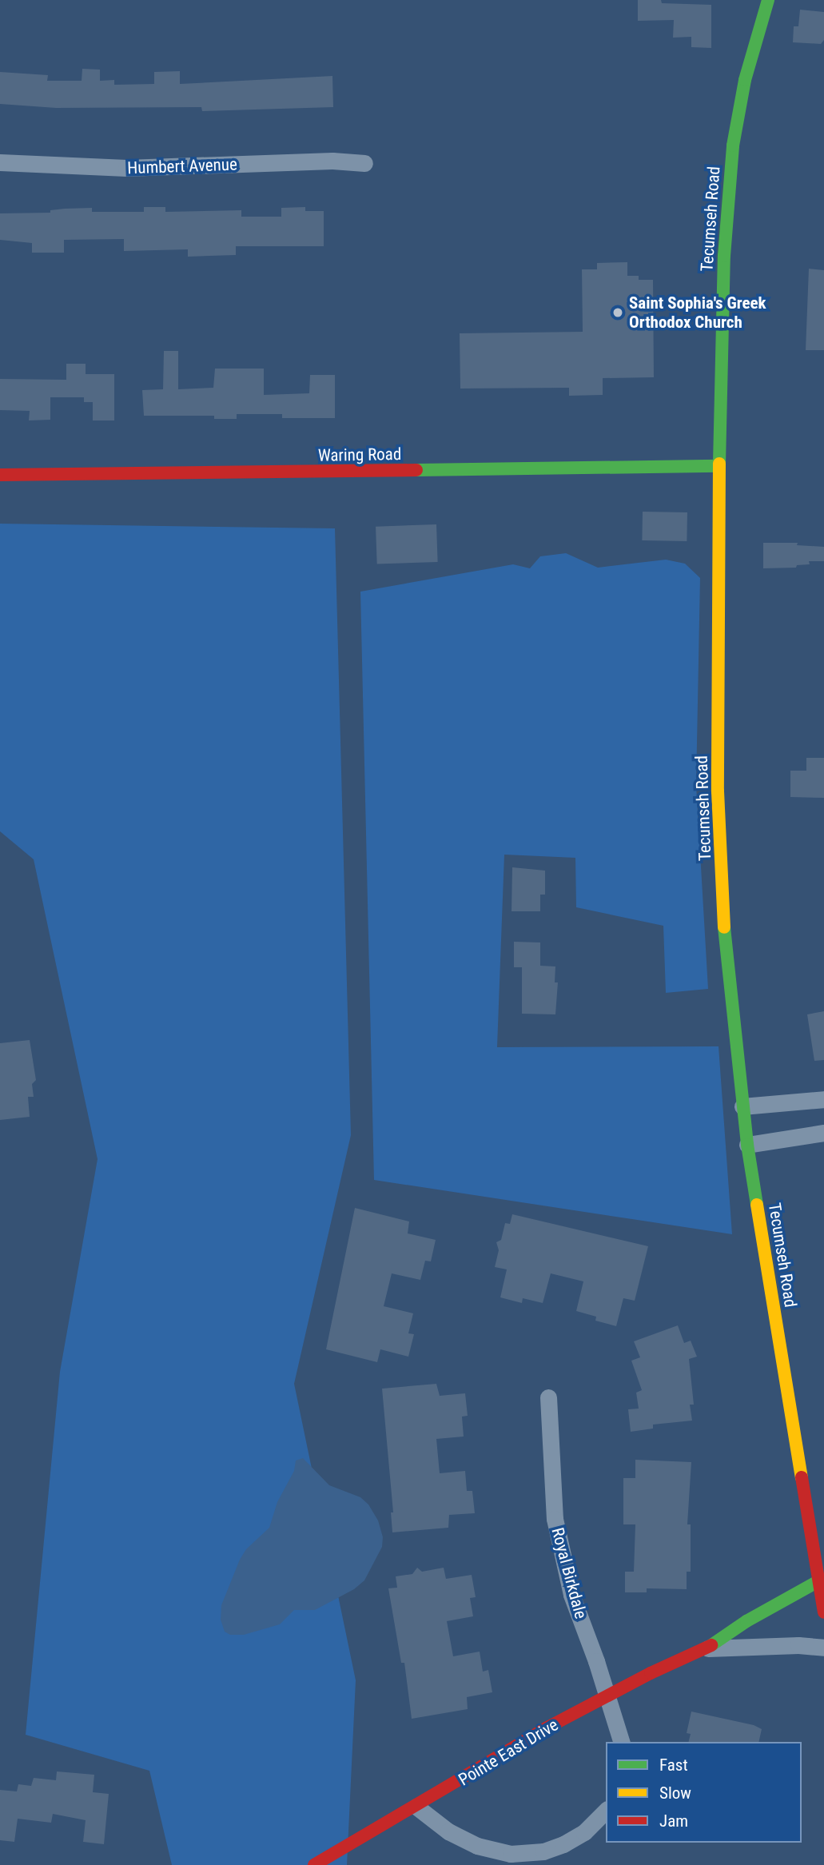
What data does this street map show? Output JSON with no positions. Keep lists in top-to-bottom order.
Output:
{
  "streets": {
    "street": [
      "Humbert Avenue",
      "Tecumseh Road",
      "Waring Road",
      "Royal Birkdale",
      "Pointe East Drive"
    ]
  },
  "crossings": [
    ["Tecumseh Road", "Waring Road"],
    ["Tecumseh Road", "Pointe East Drive"],
    ["Royal Birkdale", "Pointe East Drive"]
  ],
  "places": ["Saint Sophia's Greek Orthodox Church"],
  "legend": ["Fast", "Slow", "Jam"]
}
